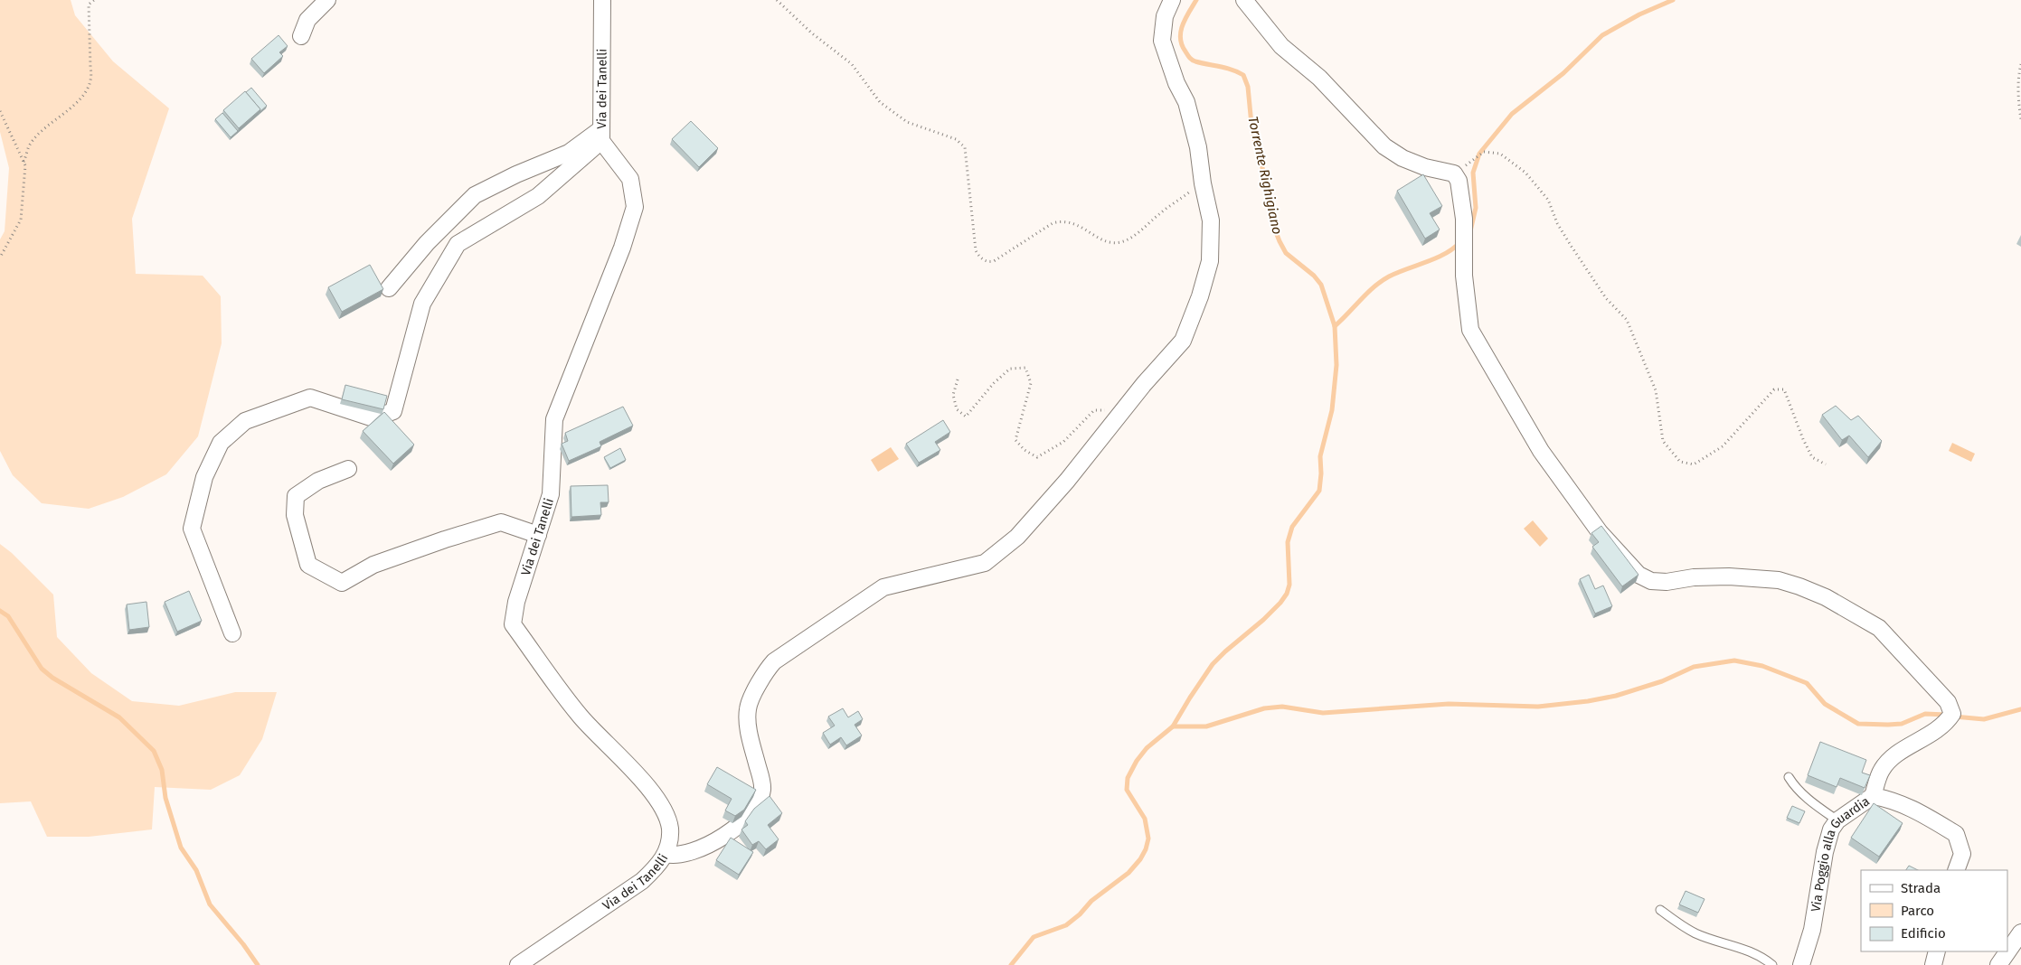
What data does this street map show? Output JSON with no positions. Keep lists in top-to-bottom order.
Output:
{
  "streets": {
    "street": ["Via dei Tanelli", "Via Poggio alla Guardia"]
  },
  "water": ["Torrente Righigiano"],
  "legend": ["Strada", "Parco", "Edificio"]
}
